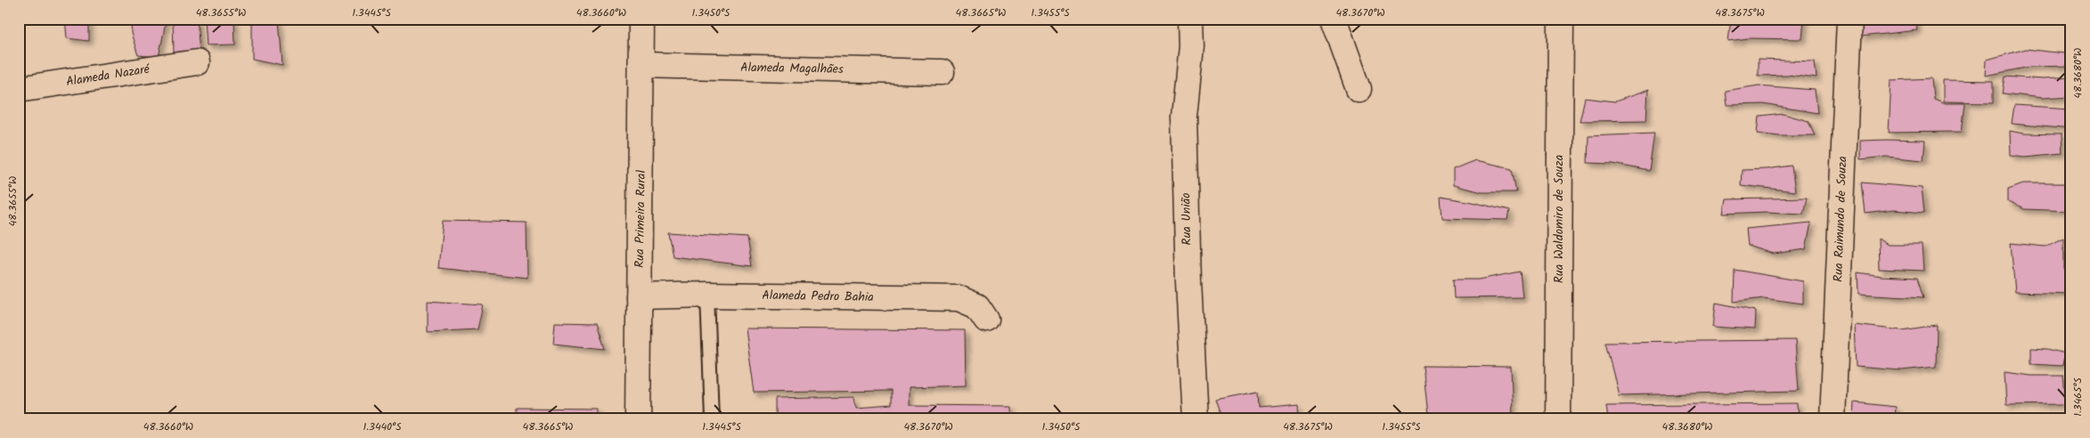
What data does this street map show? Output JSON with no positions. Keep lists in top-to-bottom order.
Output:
{
  "streets": {
    "street": [
      "Alameda Magalhães",
      "Alameda Nazaré",
      "Rua Primeira Rural",
      "Rua União",
      "Rua Waldomiro de Souza",
      "Rua Raimundo de Souza",
      "Alameda Pedro Bahia"
    ]
  },
  "crossings": [
    ["Alameda Magalhães", "Rua Primeira Rural"],
    ["Rua Primeira Rural", "Alameda Pedro Bahia"]
  ],
  "coordinates": [
    "48.3655°W",
    "1.3445°S",
    "48.3660°W",
    "1.3450°S",
    "48.3665°W",
    "1.3455°S",
    "48.3670°W",
    "48.3675°W",
    "48.3680°W",
    "1.3465°S",
    "1.3440°S"
  ]
}
